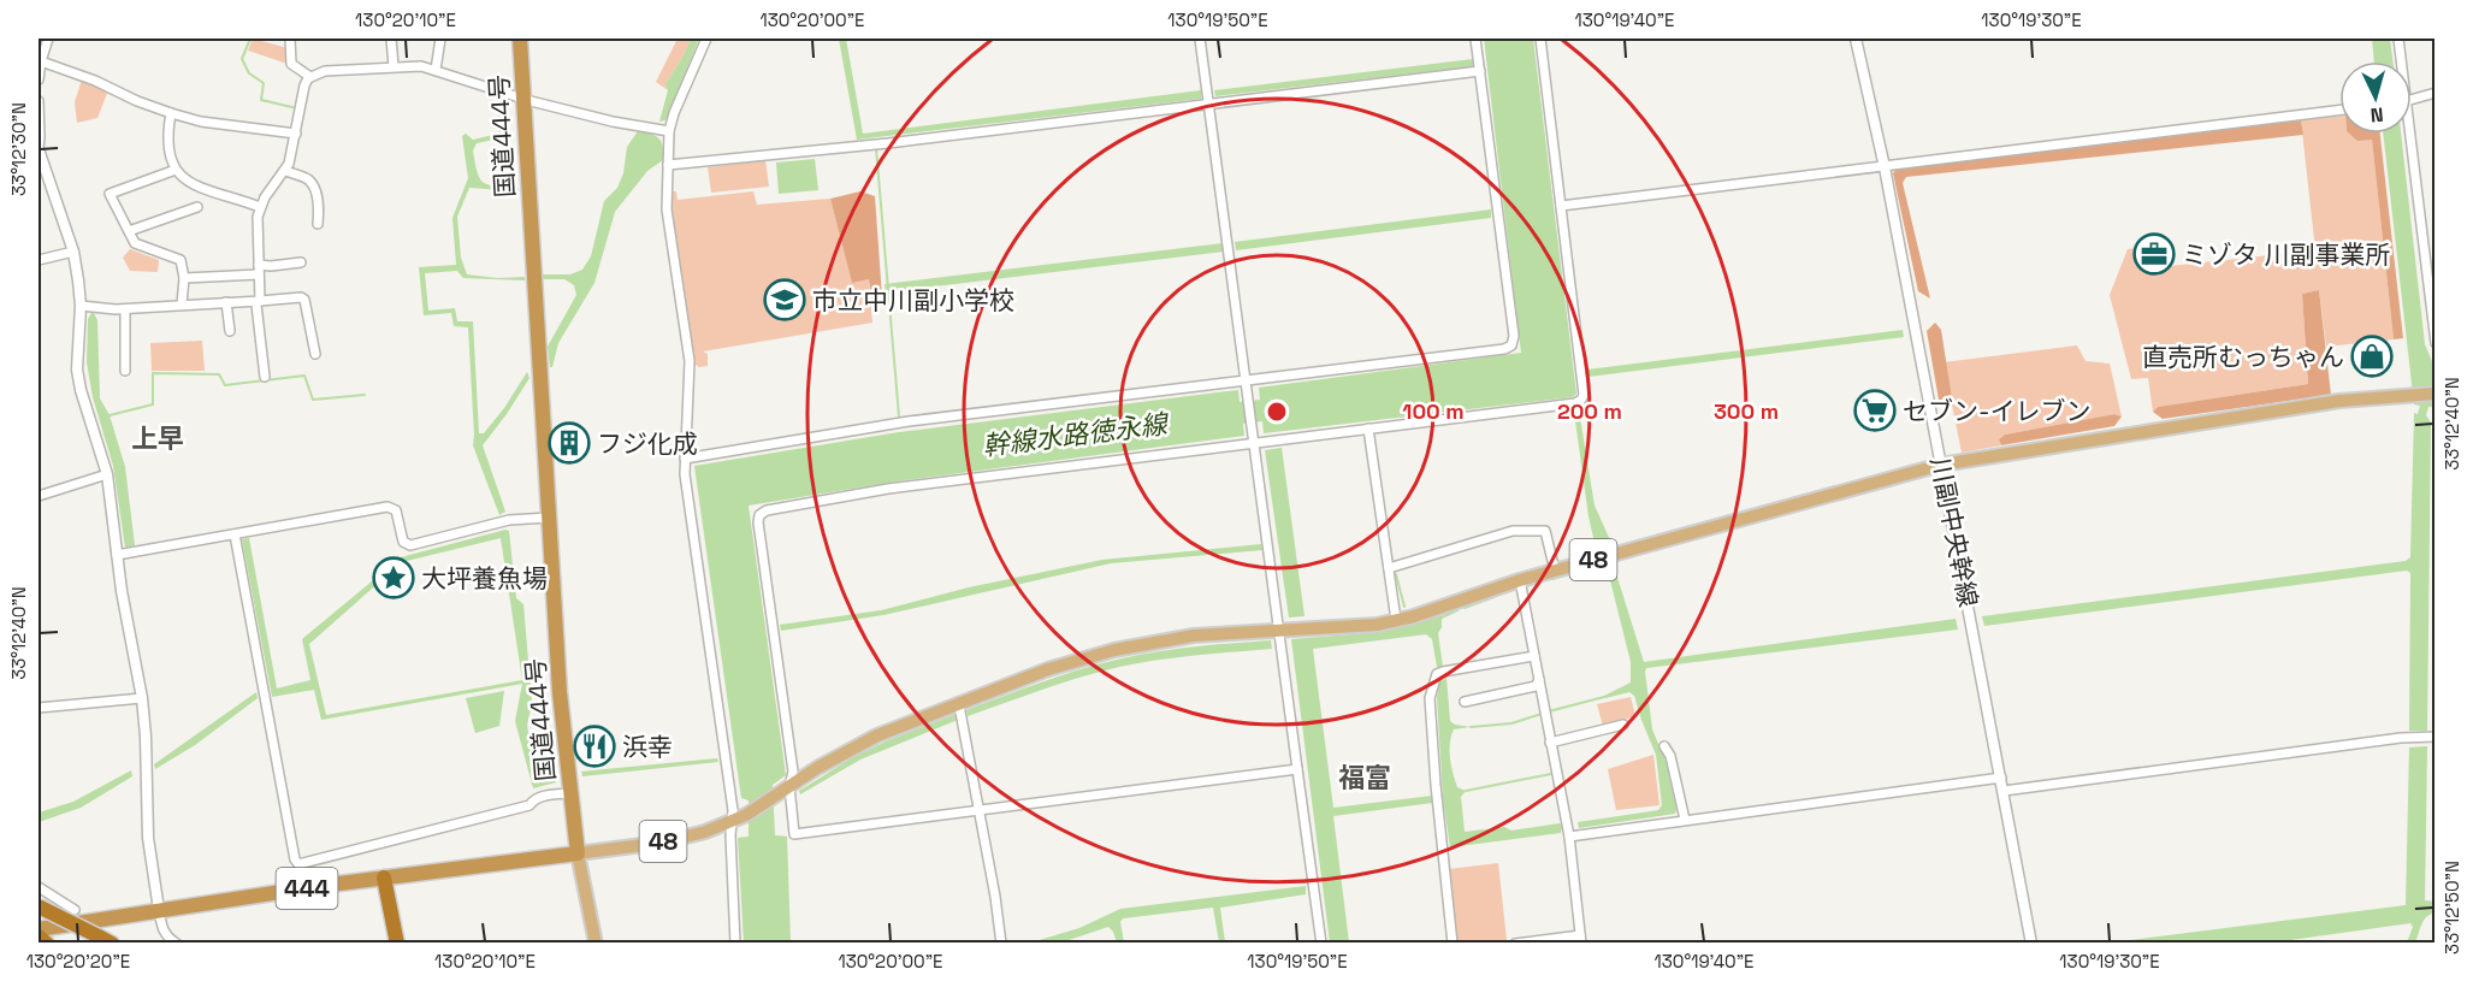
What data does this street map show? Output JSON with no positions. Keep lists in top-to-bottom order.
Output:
{
  "streets": {
    "highway": ["国道444号", "444"],
    "main road": ["48"],
    "street": ["川副中央幹線"]
  },
  "crossings": [
    ["国道444号", "48"],
    ["国道444号", "444"],
    ["川副中央幹線", "48"],
    ["48", "444"]
  ],
  "districts": ["上早", "福富"],
  "water": ["幹線水路徳永線"],
  "places": {
    "office": ["ミゾタ 川副事業所"],
    "school or university": ["市立中川副小学校"],
    "shop": ["直売所むっちゃん"],
    "supermarket": ["セブン-イレブン"],
    "building": ["フジ化成"],
    "place": ["大坪養魚場"],
    "restaurant": ["浜幸"]
  },
  "north": "bottom",
  "coordinates": [
    "130°20'10\"E",
    "130°20'00\"E",
    "130°19'50\"E",
    "130°19'40\"E",
    "130°19'30\"E",
    "33°12'30\"N",
    "33°12'40\"N",
    "33°12'50\"N",
    "130°20'20\"E"
  ],
  "rings": ["100 m", "200 m", "300 m"]
}
